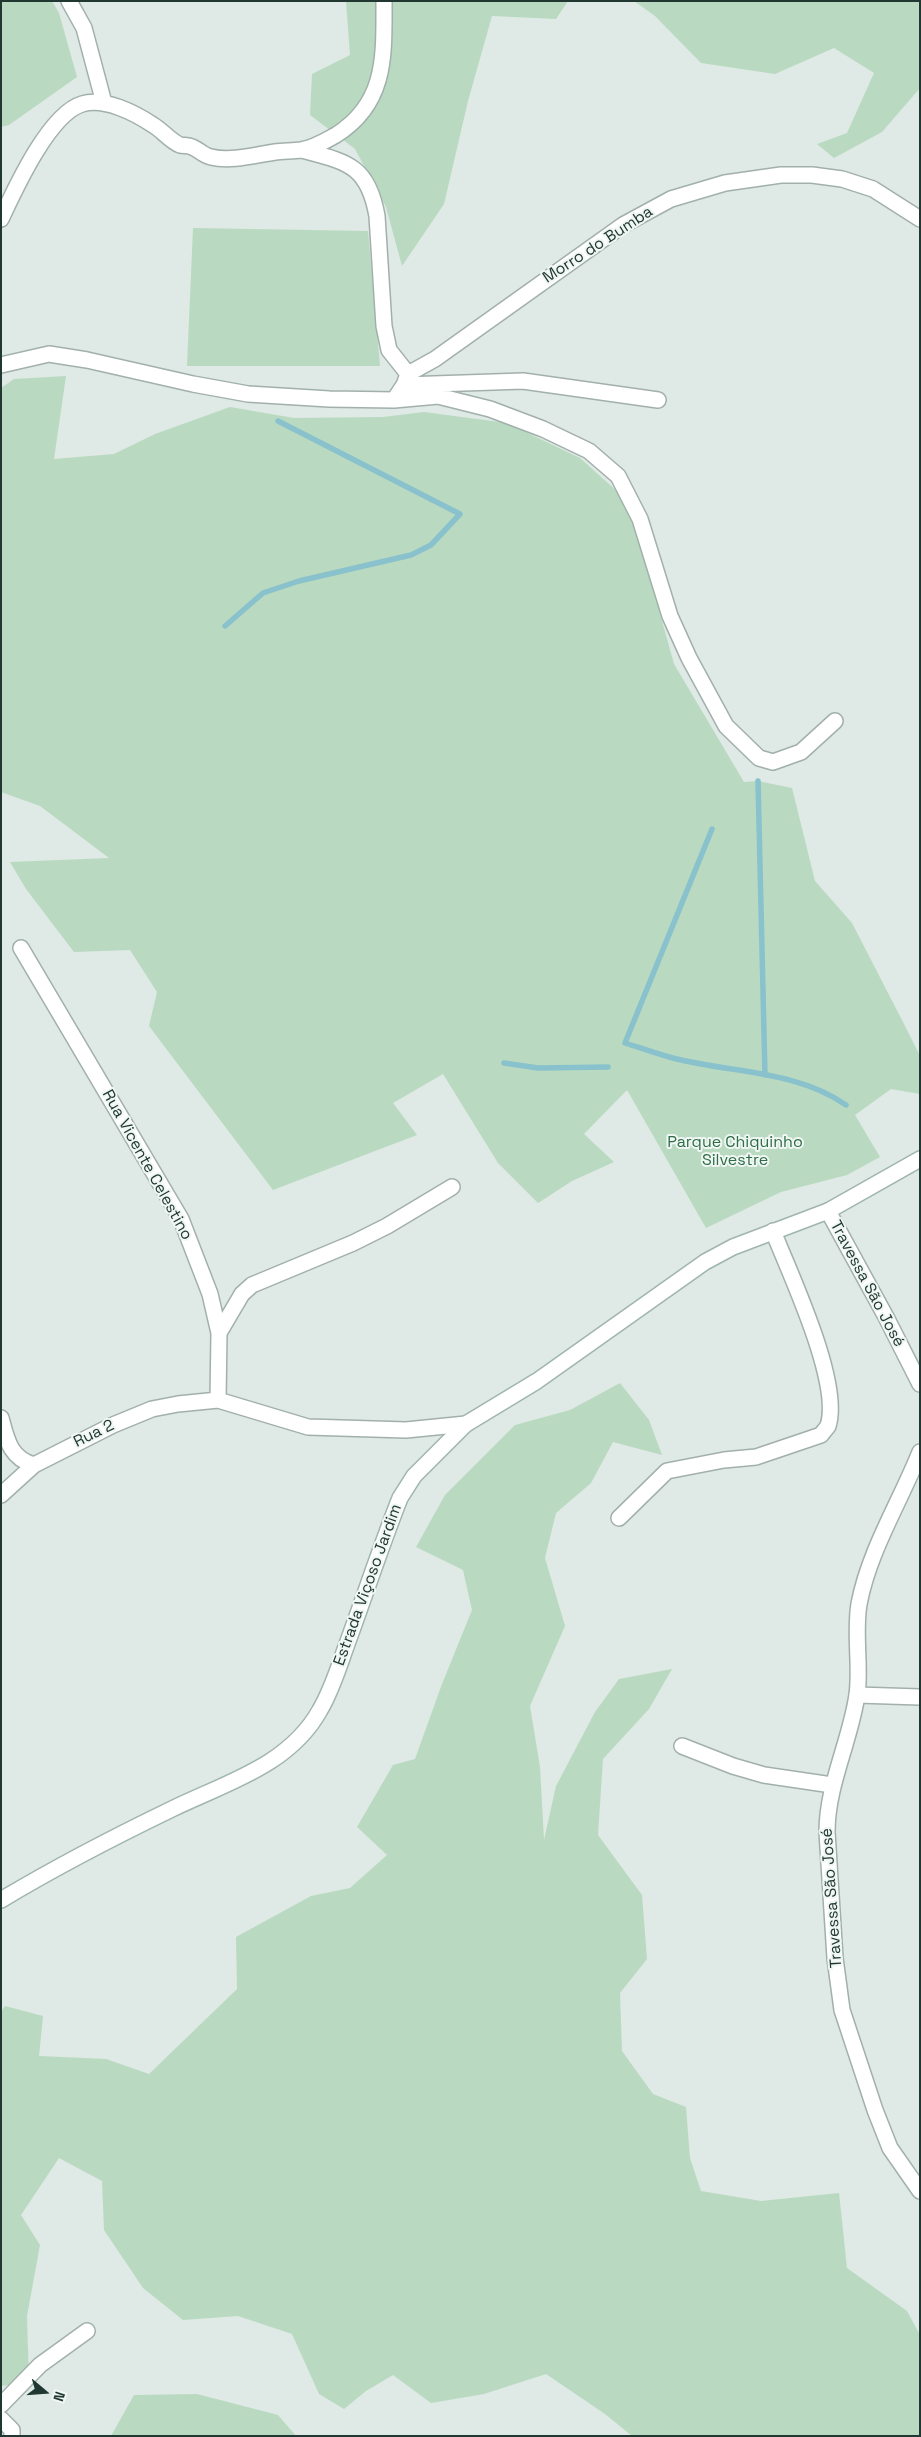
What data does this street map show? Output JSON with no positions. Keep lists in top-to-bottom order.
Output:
{
  "streets": {
    "street": [
      "Morro do Bumba",
      "Rua Vicente Celestino",
      "Travessa São José",
      "Rua 2",
      "Estrada Viçoso Jardim"
    ]
  },
  "crossings": [
    ["Rua Vicente Celestino", "Rua 2"],
    ["Travessa São José", "Estrada Viçoso Jardim"]
  ],
  "parks": ["Parque Chiquinho Silvestre"],
  "north": "right"
}
